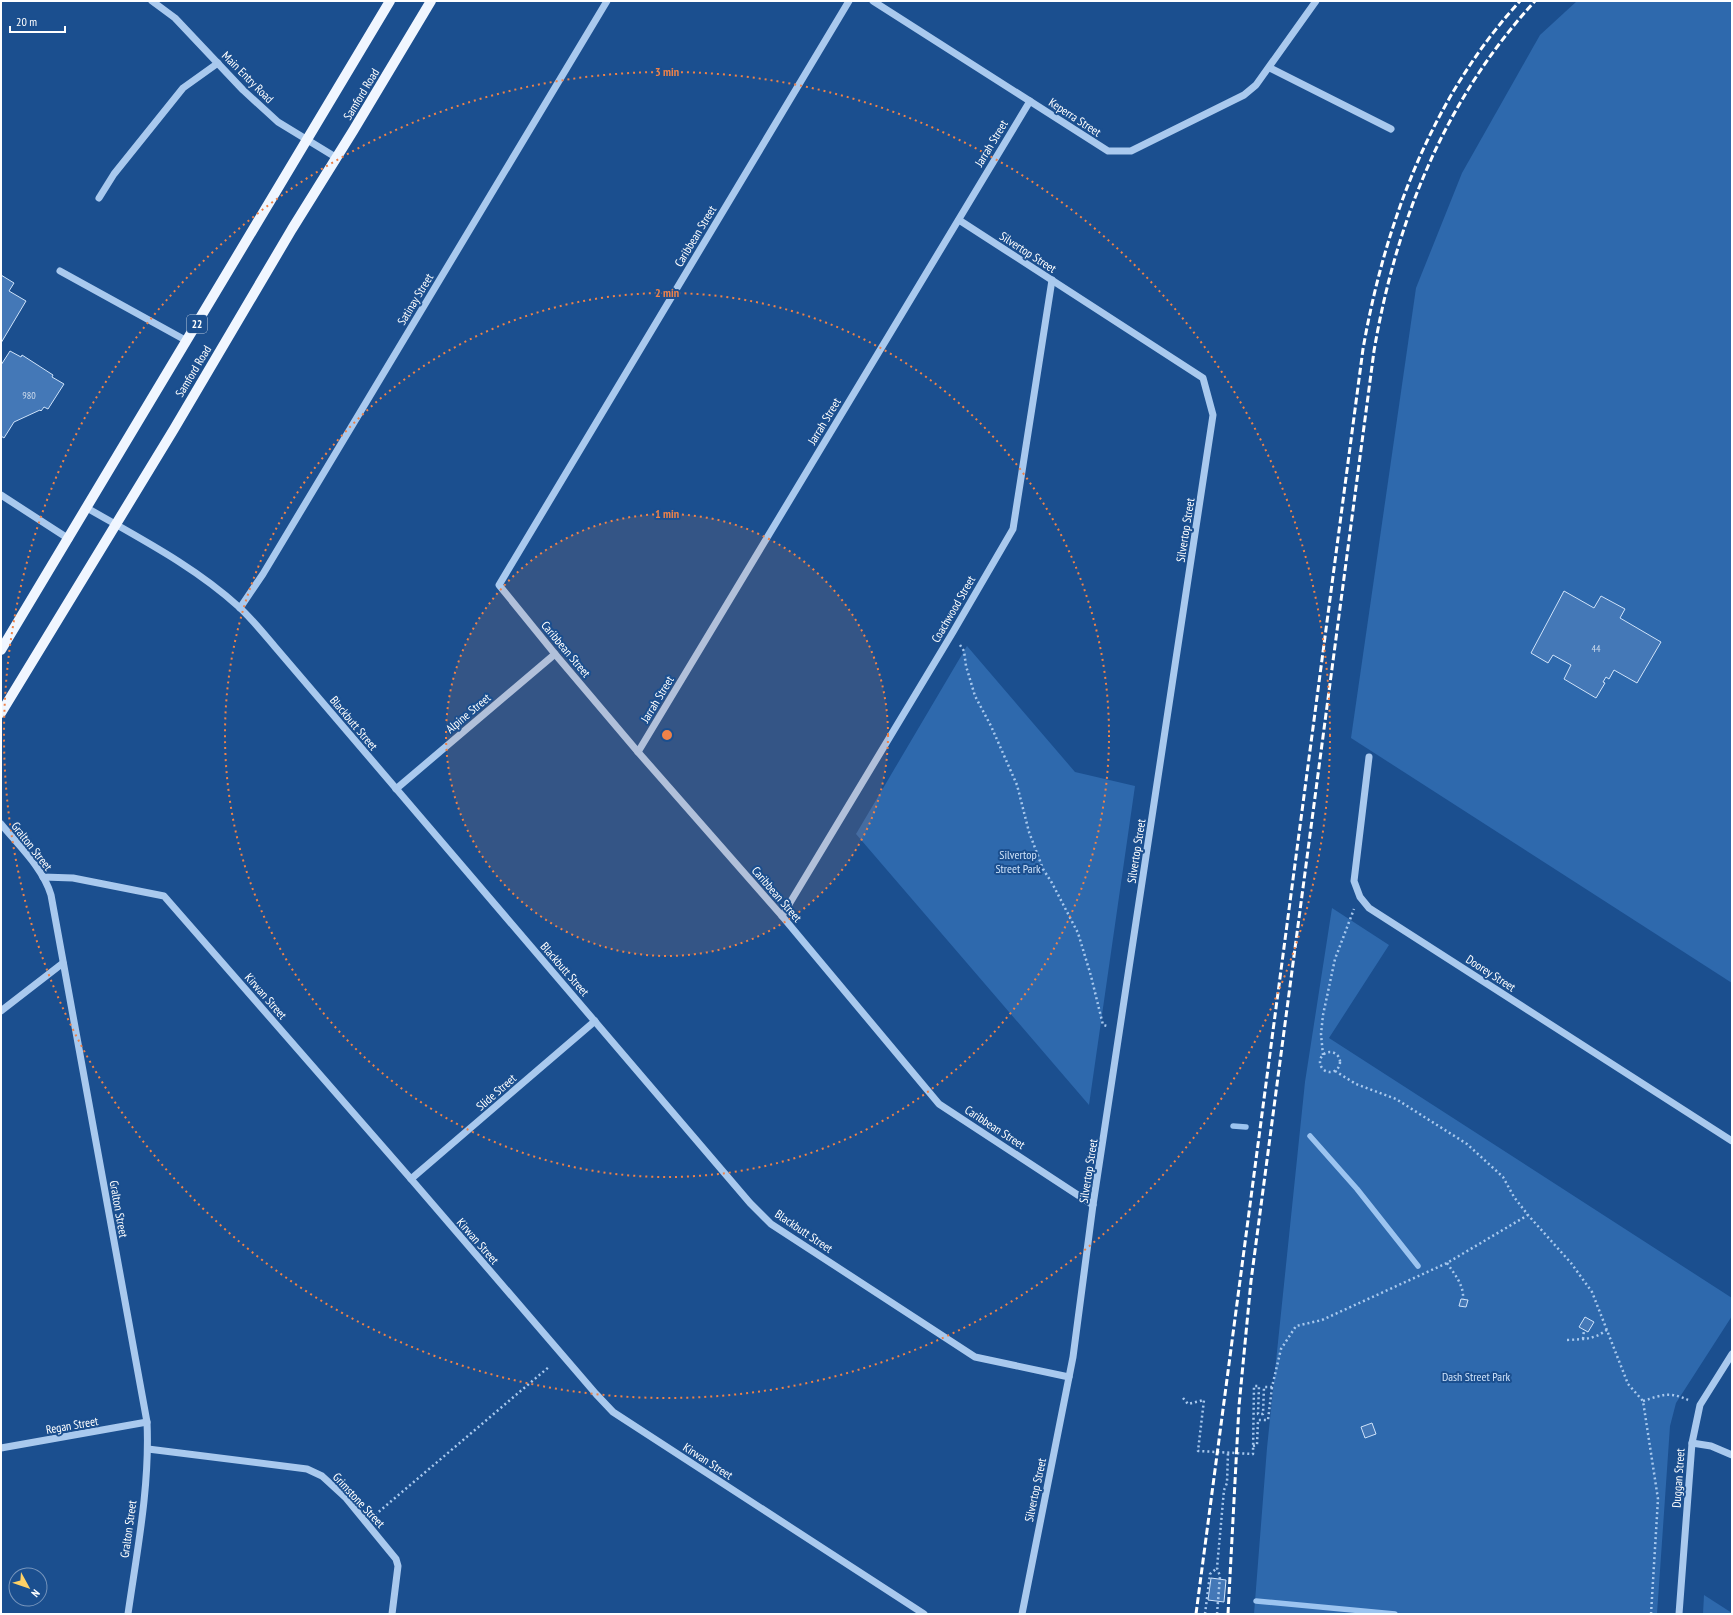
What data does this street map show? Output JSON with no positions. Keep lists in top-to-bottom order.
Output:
{
  "streets": {
    "main road": ["Samford Road", "22"],
    "street": [
      "Main Entry Road",
      "Keperra Street",
      "Jarrah Street",
      "Caribbean Street",
      "Silvertop Street",
      "Satinay Street",
      "Coachwood Street",
      "Alpine Street",
      "Blackbutt Street",
      "Gralton Street",
      "Doorey Street",
      "Kirwan Street",
      "Slide Street",
      "Regan Street",
      "Duggan Street",
      "Grimstone Street"
    ]
  },
  "crossings": [
    ["Main Entry Road", "Samford Road"],
    ["Samford Road", "Blackbutt Street"],
    ["Keperra Street", "Jarrah Street"],
    ["Jarrah Street", "Caribbean Street"],
    ["Jarrah Street", "Silvertop Street"],
    ["Caribbean Street", "Silvertop Street"],
    ["Caribbean Street", "Coachwood Street"],
    ["Caribbean Street", "Alpine Street"],
    ["Silvertop Street", "Coachwood Street"],
    ["Silvertop Street", "Blackbutt Street"],
    ["Satinay Street", "Blackbutt Street"],
    ["Alpine Street", "Blackbutt Street"],
    ["Blackbutt Street", "Slide Street"],
    ["Gralton Street", "Kirwan Street"],
    ["Gralton Street", "Regan Street"],
    ["Gralton Street", "Grimstone Street"],
    ["Kirwan Street", "Slide Street"]
  ],
  "parks": ["Silvertop Street Park", "Dash Street Park"],
  "house_numbers": ["980", "44"],
  "scale_bar": "20 m",
  "north": "bottom right",
  "rings": ["3 min", "2 min", "1 min"]
}
